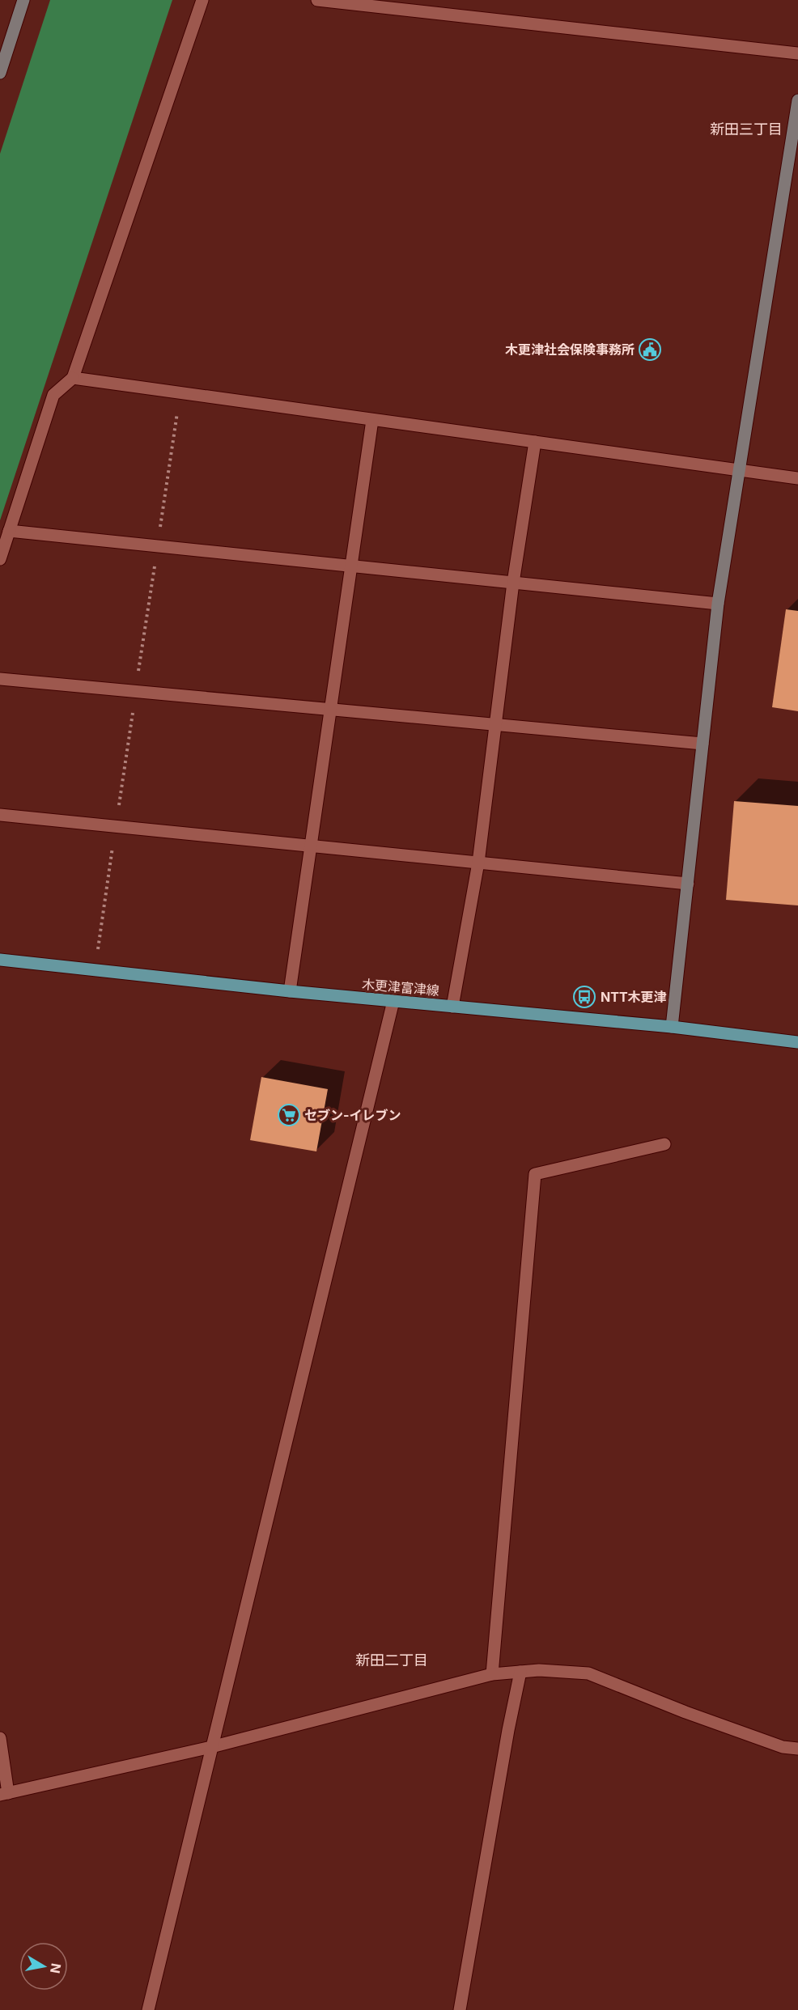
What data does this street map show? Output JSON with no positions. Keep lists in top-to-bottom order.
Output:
{
  "streets": {
    "main road": ["木更津富津線"]
  },
  "districts": ["新田三丁目", "新田二丁目"],
  "places": {
    "public building": ["木更津社会保険事務所"],
    "bus stop": ["NTT木更津"],
    "supermarket": ["セブン-イレブン"]
  },
  "north": "right"
}
